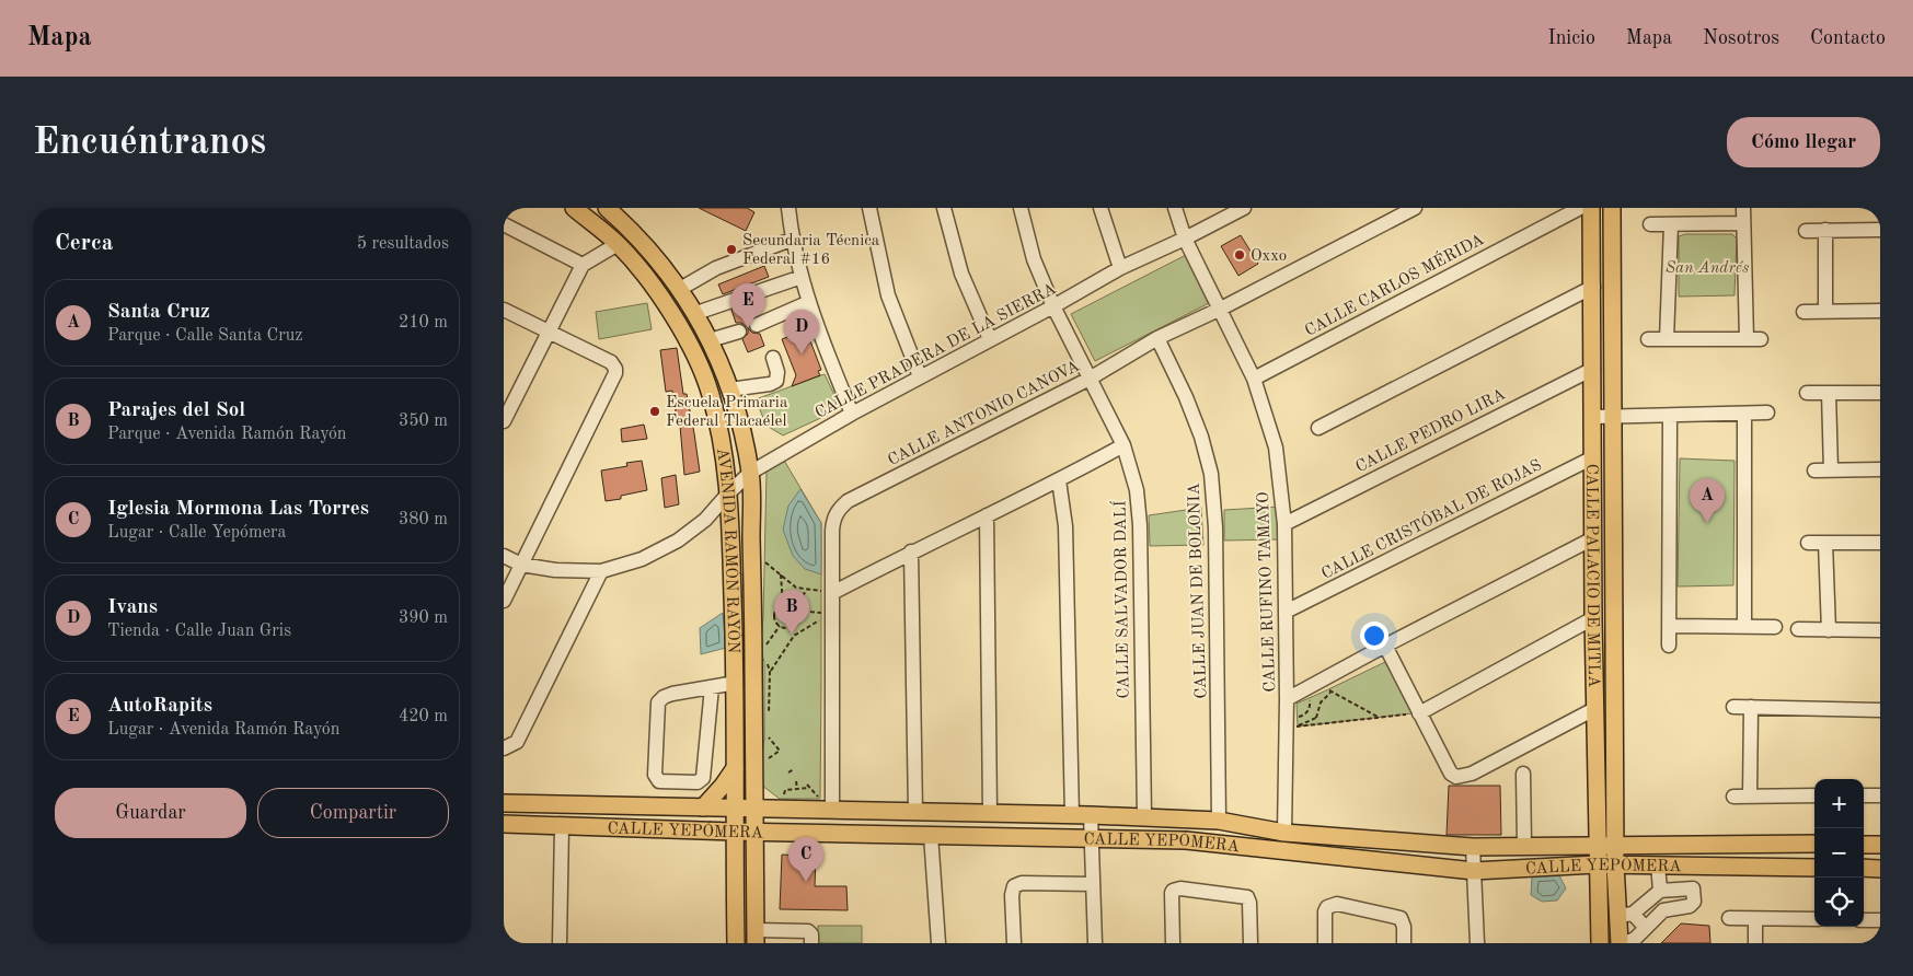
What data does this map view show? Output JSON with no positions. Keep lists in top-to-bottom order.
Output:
{
  "streets": {
    "main road": ["AVENIDA RAMÓN RAYÓN", "CALLE PALACIO DE MITLA", "CALLE YEPÓMERA"],
    "street": [
      "CALLE CARLOS MÉRIDA",
      "CALLE PRADERA DE LA SIERRA",
      "CALLE ANTONIO CANOVA",
      "CALLE PEDRO LIRA",
      "CALLE CRISTÓBAL DE ROJAS",
      "CALLE JUAN DE BOLONIA",
      "CALLE RUFINO TAMAYO",
      "CALLE SALVADOR DALÍ"
    ]
  },
  "crossings": [
    ["CALLE CARLOS MÉRIDA", "CALLE RUFINO TAMAYO"],
    ["CALLE PRADERA DE LA SIERRA", "AVENIDA RAMÓN RAYÓN"],
    ["CALLE PRADERA DE LA SIERRA", "CALLE RUFINO TAMAYO"],
    ["CALLE PRADERA DE LA SIERRA", "CALLE SALVADOR DALÍ"],
    ["CALLE ANTONIO CANOVA", "CALLE JUAN DE BOLONIA"],
    ["CALLE ANTONIO CANOVA", "CALLE RUFINO TAMAYO"],
    ["CALLE ANTONIO CANOVA", "CALLE SALVADOR DALÍ"],
    ["CALLE ANTONIO CANOVA", "CALLE YEPÓMERA"],
    ["CALLE PEDRO LIRA", "CALLE PALACIO DE MITLA"],
    ["CALLE PEDRO LIRA", "CALLE RUFINO TAMAYO"],
    ["CALLE CRISTÓBAL DE ROJAS", "CALLE PALACIO DE MITLA"],
    ["CALLE CRISTÓBAL DE ROJAS", "CALLE RUFINO TAMAYO"],
    ["AVENIDA RAMÓN RAYÓN", "CALLE YEPÓMERA"],
    ["CALLE PALACIO DE MITLA", "CALLE YEPÓMERA"],
    ["CALLE JUAN DE BOLONIA", "CALLE YEPÓMERA"],
    ["CALLE RUFINO TAMAYO", "CALLE YEPÓMERA"],
    ["CALLE SALVADOR DALÍ", "CALLE YEPÓMERA"]
  ],
  "parks": ["San Andrés"],
  "places": ["Secundaria Técnica Federal #16", "Oxxo", "Escuela Primaria Federal Tlacaélel"],
  "page": {
    "header": "Mapa",
    "nav": [
      "Inicio",
      "Mapa",
      "Nosotros",
      "Contacto"
    ],
    "buttons": [
      "Cómo llegar",
      ["Guardar", "Compartir"]
    ],
    "title": "Encuéntranos",
    "heading": ["Cerca", "5 resultados"],
    "list": [
      {
        "mark": "A",
        "name": "Santa Cruz",
        "note": "Parque · Calle Santa Cruz",
        "value": "210 m"
      },
      {
        "mark": "B",
        "name": "Parajes del Sol",
        "note": "Parque · Avenida Ramón Rayón",
        "value": "350 m"
      },
      {
        "mark": "C",
        "name": "Iglesia Mormona Las Torres",
        "note": "Lugar · Calle Yepómera",
        "value": "380 m"
      },
      {
        "mark": "D",
        "name": "Ivans",
        "note": "Tienda · Calle Juan Gris",
        "value": "390 m"
      },
      {
        "mark": "E",
        "name": "AutoRapits",
        "note": "Lugar · Avenida Ramón Rayón",
        "value": "420 m"
      }
    ],
    "pins": [
      "E",
      "D",
      "A",
      "B",
      "C"
    ],
    "map_buttons": ["+", "−"]
  }
}
